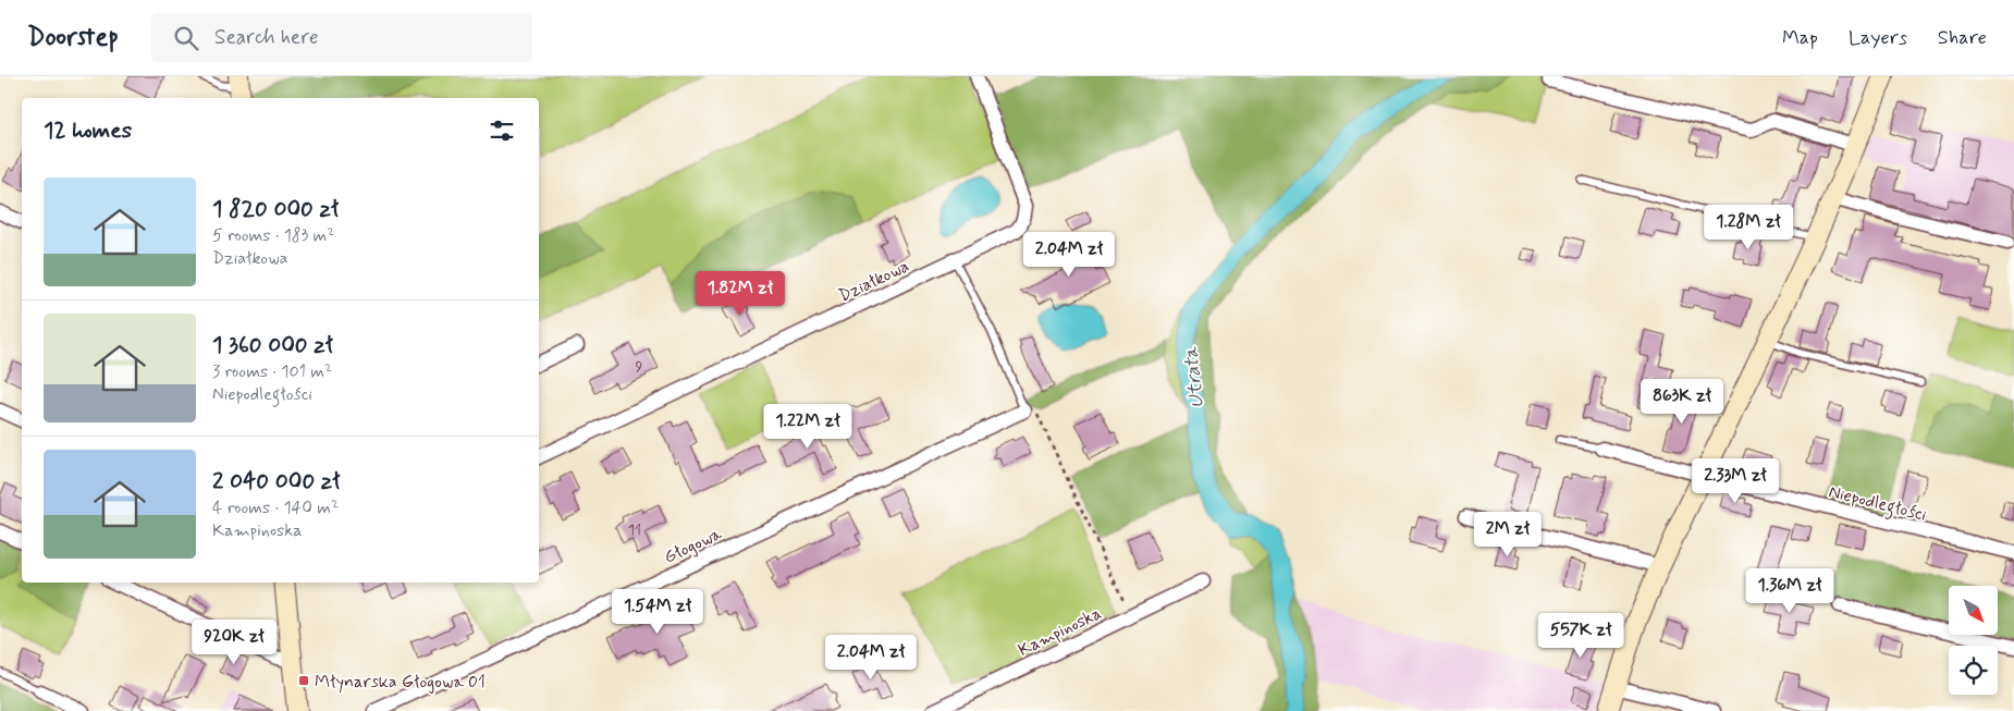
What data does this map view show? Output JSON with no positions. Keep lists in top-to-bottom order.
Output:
{
  "streets": {
    "street": [
      "Działkowa",
      "Niepodległości",
      "Głogowa",
      "Kampinoska"
    ]
  },
  "water": ["Utrata"],
  "places": {
    "transit": ["Młynarska Głogowa 01"]
  },
  "house_numbers": ["9", "11"],
  "north": "bottom right",
  "page": {
    "header": "Doorstep",
    "search": "Search here",
    "nav": ["Map", "Layers", "Share"],
    "heading": "12 homes",
    "list": [
      {
        "name": "1 820 000 zł",
        "note": "5 rooms · 183 m² · Działkowa"
      },
      {
        "name": "1 360 000 zł",
        "note": "3 rooms · 101 m² · Niepodległości"
      },
      {
        "name": "2 040 000 zł",
        "note": "4 rooms · 140 m² · Kampinoska"
      }
    ],
    "price": [
      "1.28M zł",
      "2.04M zł",
      "1.82M zł",
      "863K zł",
      "1.22M zł",
      "2.33M zł",
      "2M zł",
      "1.36M zł",
      "1.54M zł",
      "557K zł",
      "920K zł",
      "2.04M zł"
    ]
  }
}
